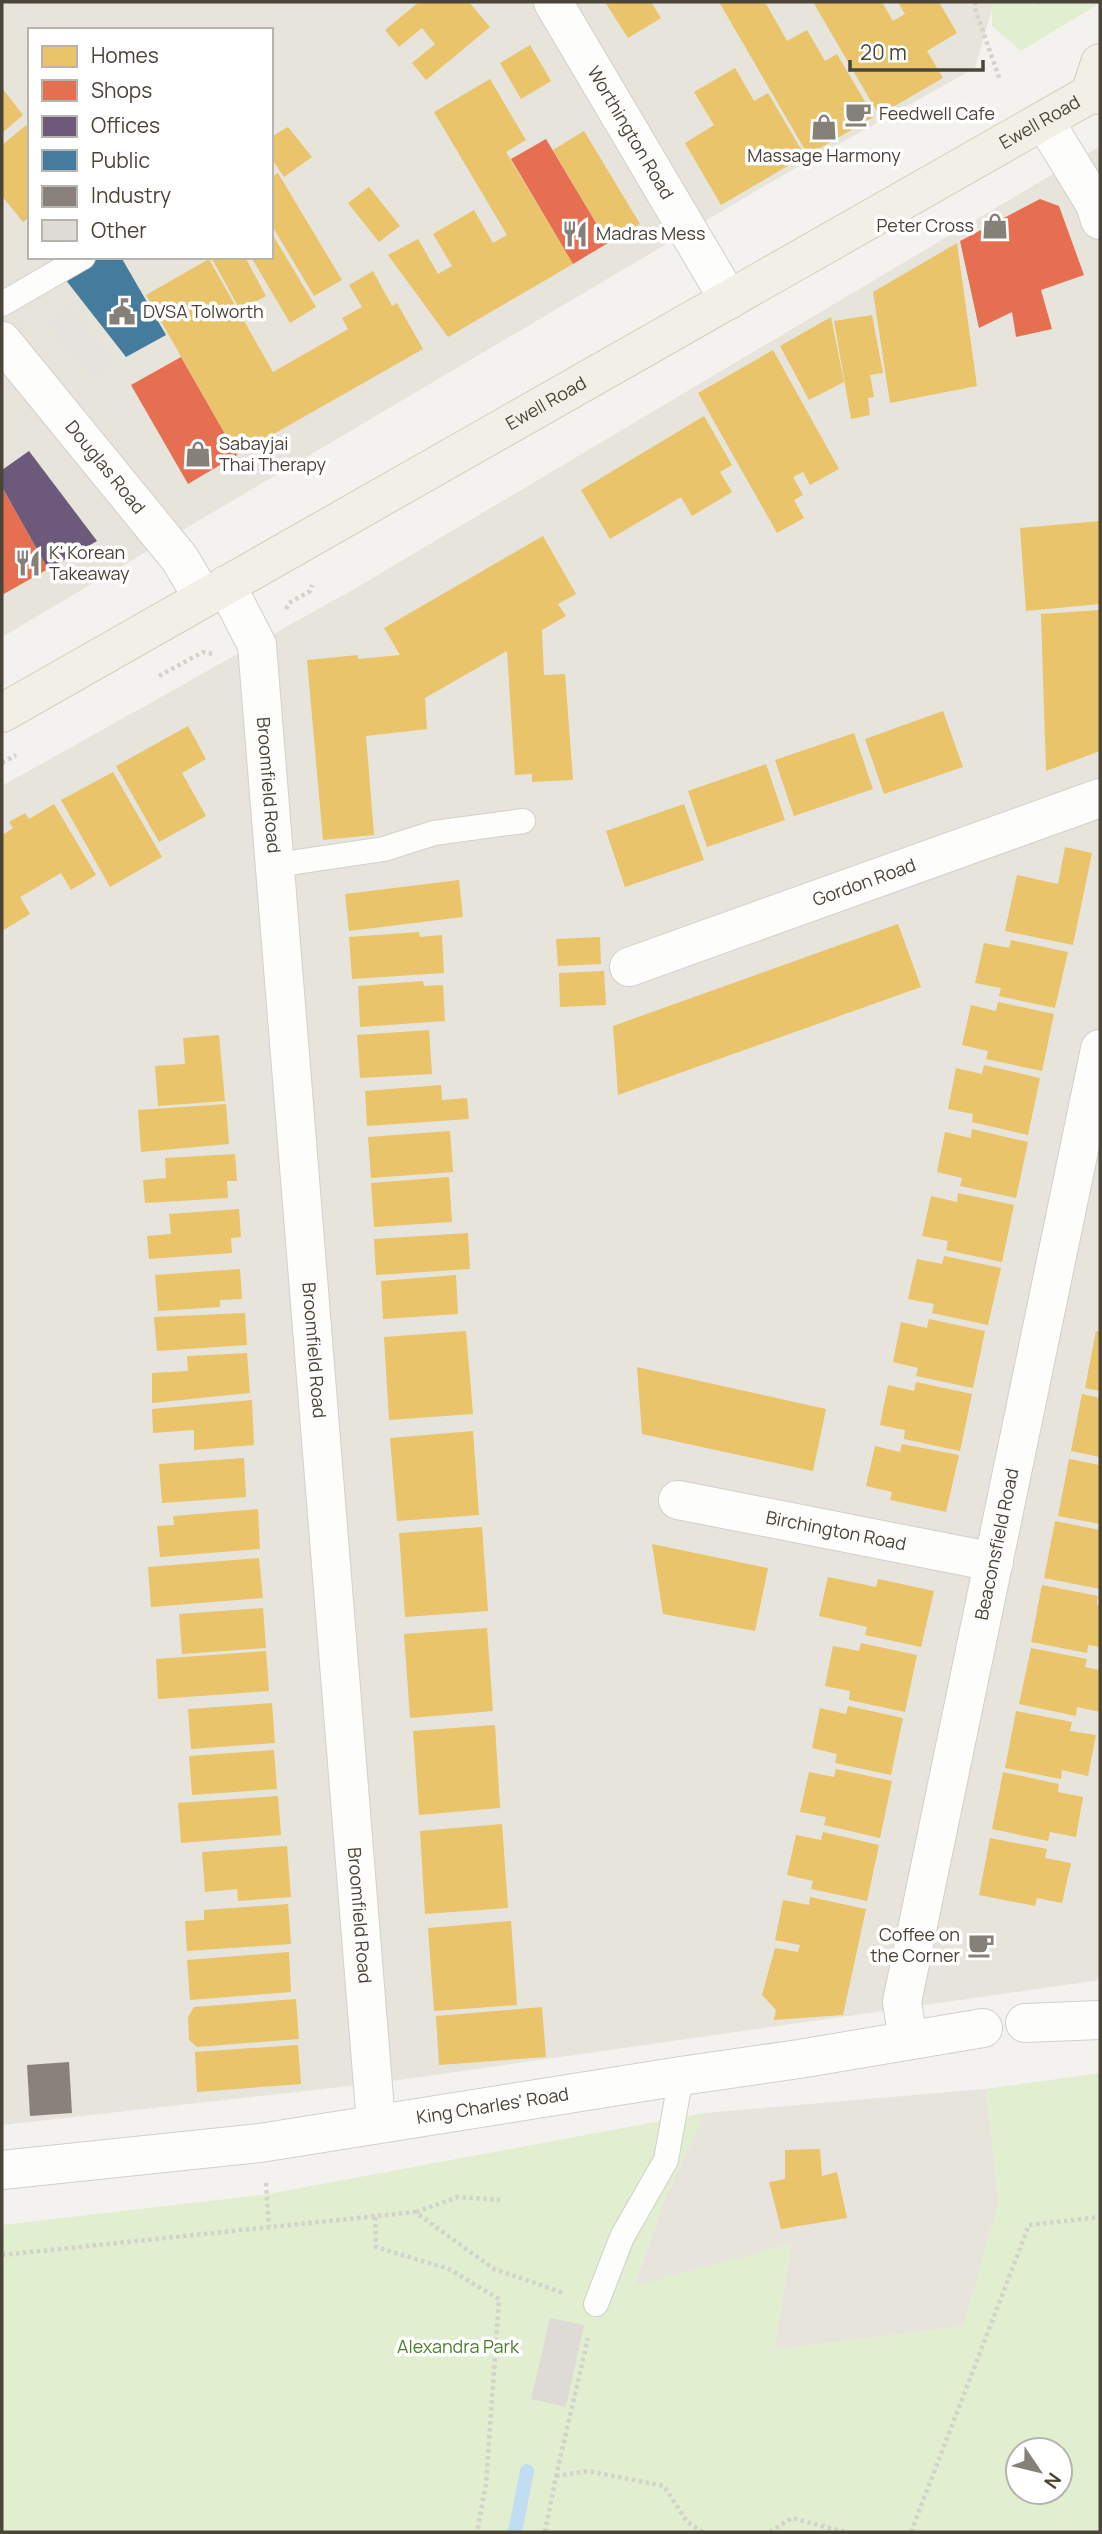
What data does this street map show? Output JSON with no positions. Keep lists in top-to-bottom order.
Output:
{
  "streets": {
    "main road": ["Ewell Road"],
    "street": [
      "Worthington Road",
      "Douglas Road",
      "Broomfield Road",
      "Gordon Road",
      "Birchington Road",
      "Beaconsfield Road",
      "King Charles' Road"
    ]
  },
  "crossings": [
    ["Ewell Road", "Worthington Road"],
    ["Ewell Road", "Douglas Road"],
    ["Ewell Road", "Broomfield Road"],
    ["Douglas Road", "Broomfield Road"],
    ["Broomfield Road", "King Charles' Road"],
    ["Birchington Road", "Beaconsfield Road"],
    ["Beaconsfield Road", "King Charles' Road"]
  ],
  "parks": ["Alexandra Park"],
  "places": {
    "cafe": ["Feedwell Cafe", "Coffee on the Corner"],
    "shop": ["Massage Harmony", "Peter Cross", "Sabayjai Thai Therapy"],
    "restaurant": ["Madras Mess", "K' Korean Takeaway"],
    "public building": ["DVSA Tolworth"]
  },
  "legend": [
    "Homes",
    "Shops",
    "Offices",
    "Public",
    "Industry",
    "Other"
  ],
  "scale_bar": "20 m",
  "north": "bottom right"
}
